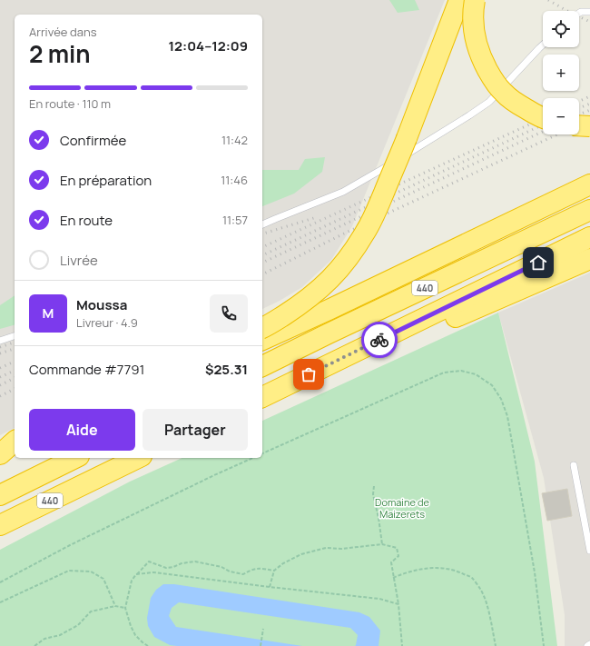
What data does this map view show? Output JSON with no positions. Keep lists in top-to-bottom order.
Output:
{
  "streets": {
    "highway": ["440"]
  },
  "parks": ["Domaine de Maizerets"],
  "page": {
    "map_buttons": ["+", "−"],
    "heading": ["2 min", "Arrivée dans", "12:04–12:09"],
    "panel": [
      "Moussa",
      "Livreur · 4.9",
      "Commande #7791",
      "$25.31"
    ],
    "bar": "En route · 110 m",
    "list": [
      ["Confirmée", "11:42"],
      ["En préparation", "11:46"],
      ["En route", "11:57"],
      "Livrée"
    ],
    "round": "M",
    "buttons": ["Aide", "Partager"]
  }
}
